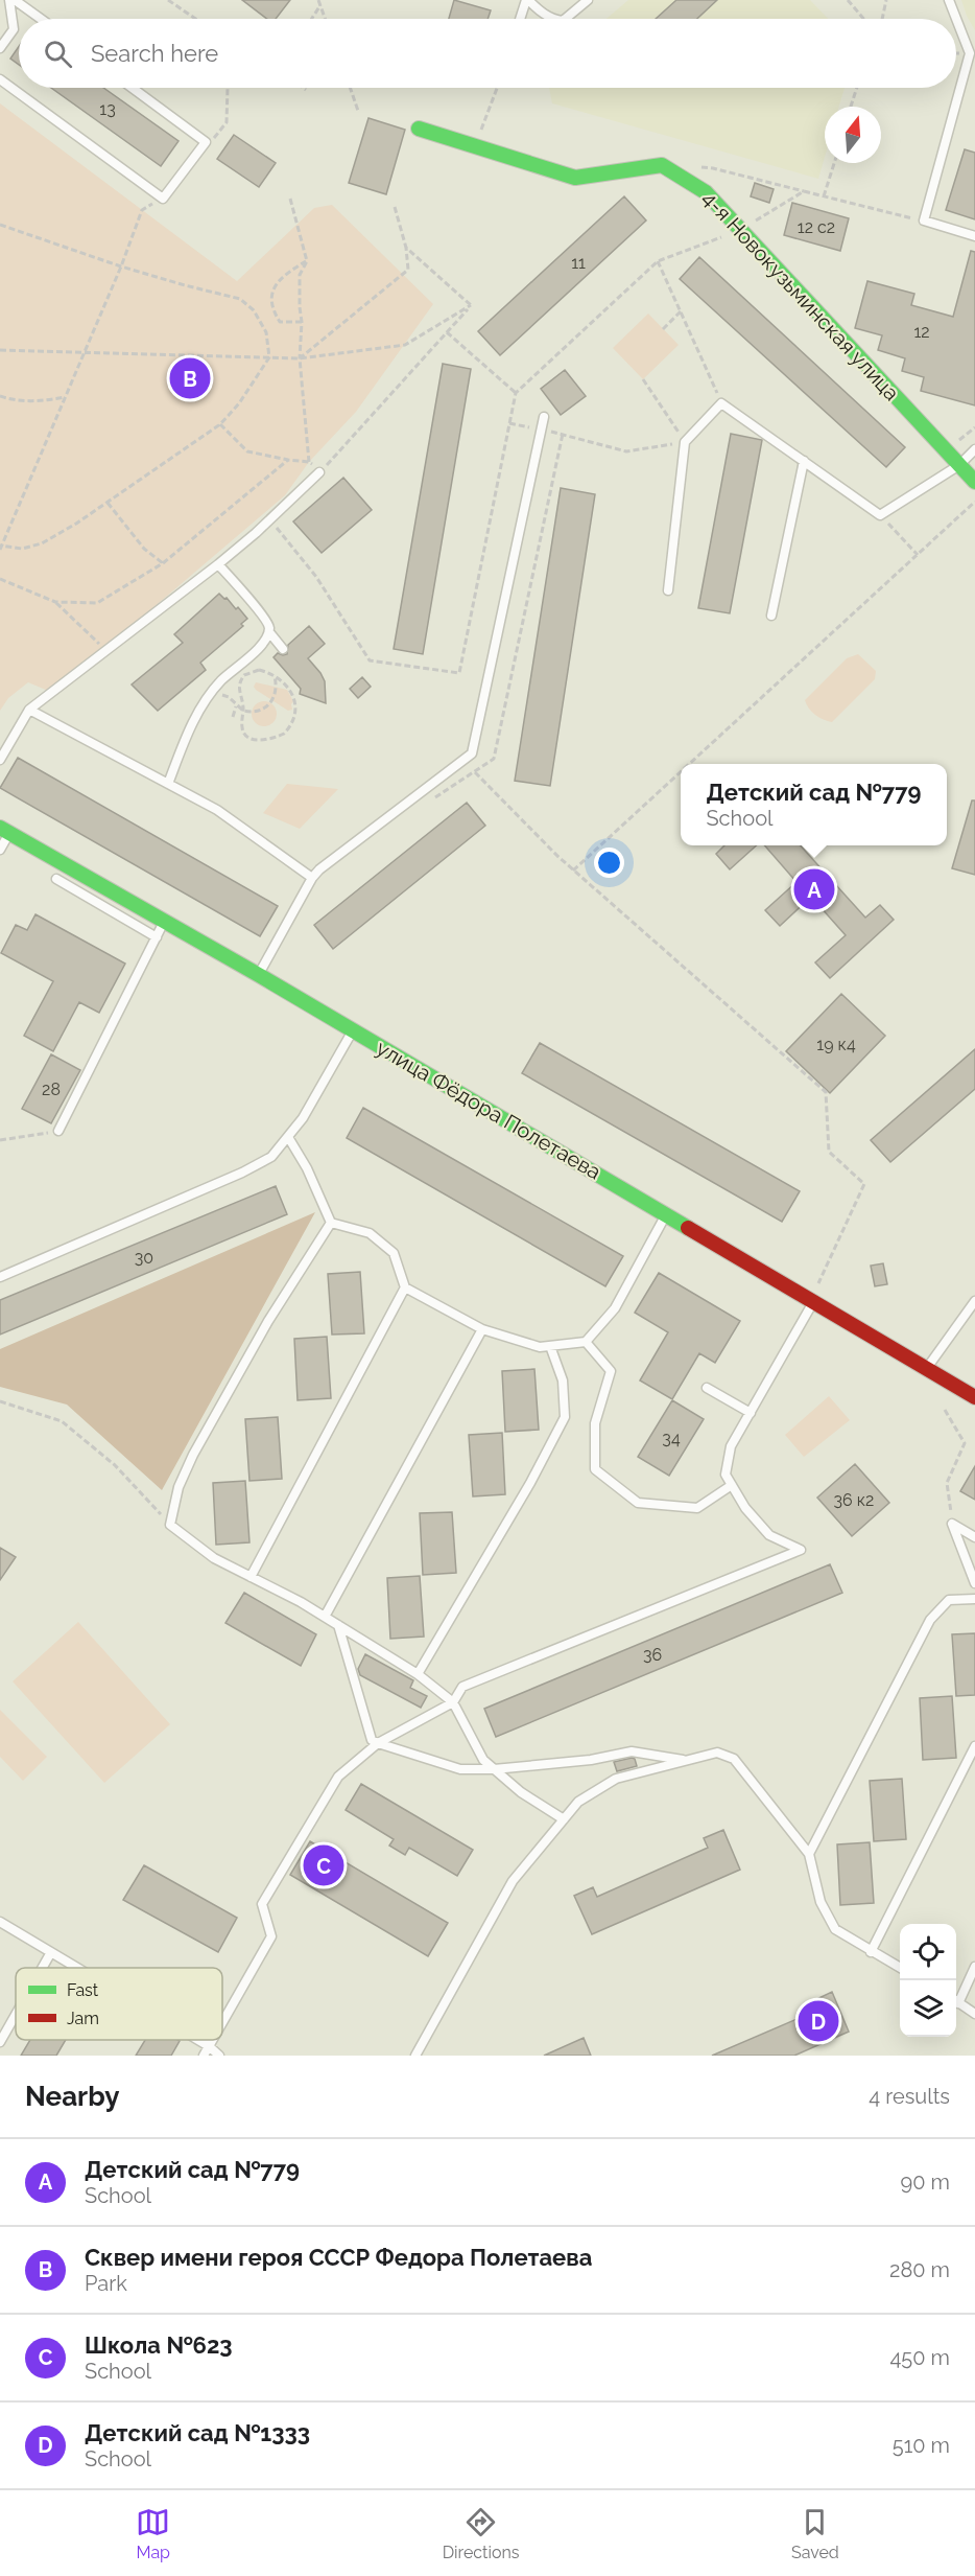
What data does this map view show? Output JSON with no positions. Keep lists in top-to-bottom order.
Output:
{
  "streets": {
    "main road": ["4-я Новокузьминская улица", "улица Фёдора Полетаева"]
  },
  "house_numbers": [
    "13",
    "12 с2",
    "11",
    "12",
    "19 к4",
    "28",
    "30",
    "34",
    "36 к2",
    "36"
  ],
  "legend": ["Fast", "Jam"],
  "north": "top",
  "page": {
    "search": "Search here",
    "pins": [
      "B",
      "A",
      "C",
      "D"
    ],
    "popup": ["Детский сад №779", "School"],
    "heading": ["Nearby", "4 results"],
    "list": [
      {
        "mark": "A",
        "name": "Детский сад №779",
        "note": "School",
        "value": "90 m"
      },
      {
        "mark": "B",
        "name": "Сквер имени героя СССР Федора Полетаева",
        "note": "Park",
        "value": "280 m"
      },
      {
        "mark": "C",
        "name": "Школа №623",
        "note": "School",
        "value": "450 m"
      },
      {
        "mark": "D",
        "name": "Детский сад №1333",
        "note": "School",
        "value": "510 m"
      }
    ],
    "nav": ["Map", "Directions", "Saved"]
  }
}
